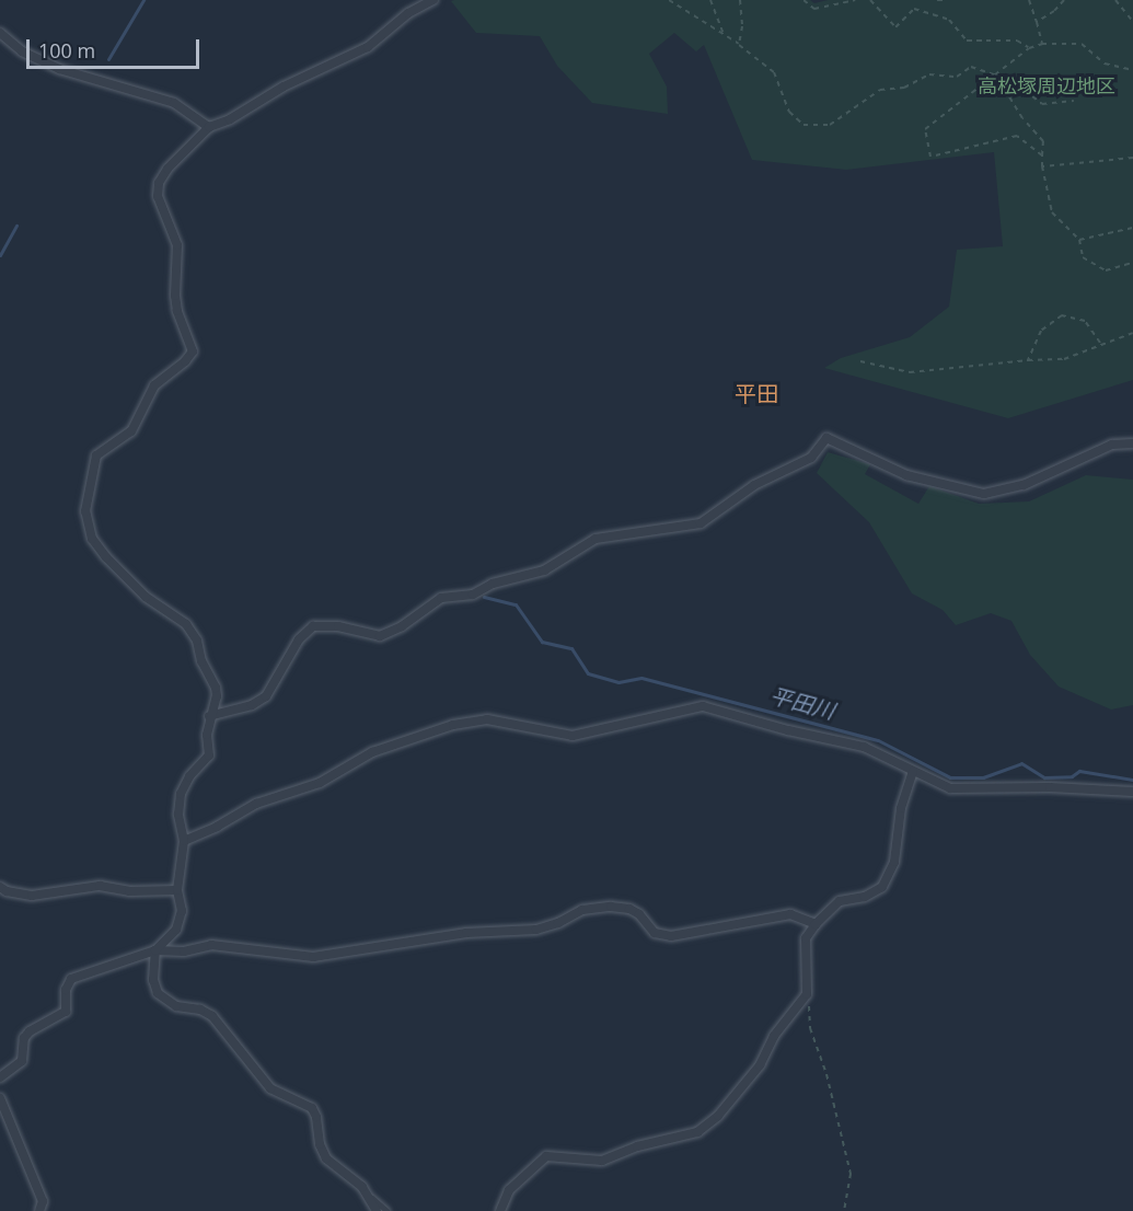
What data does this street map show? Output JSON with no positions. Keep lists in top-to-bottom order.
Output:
{
  "districts": ["平田"],
  "water": ["平田川"],
  "parks": ["高松塚周辺地区"],
  "scale_bar": "100 m"
}
